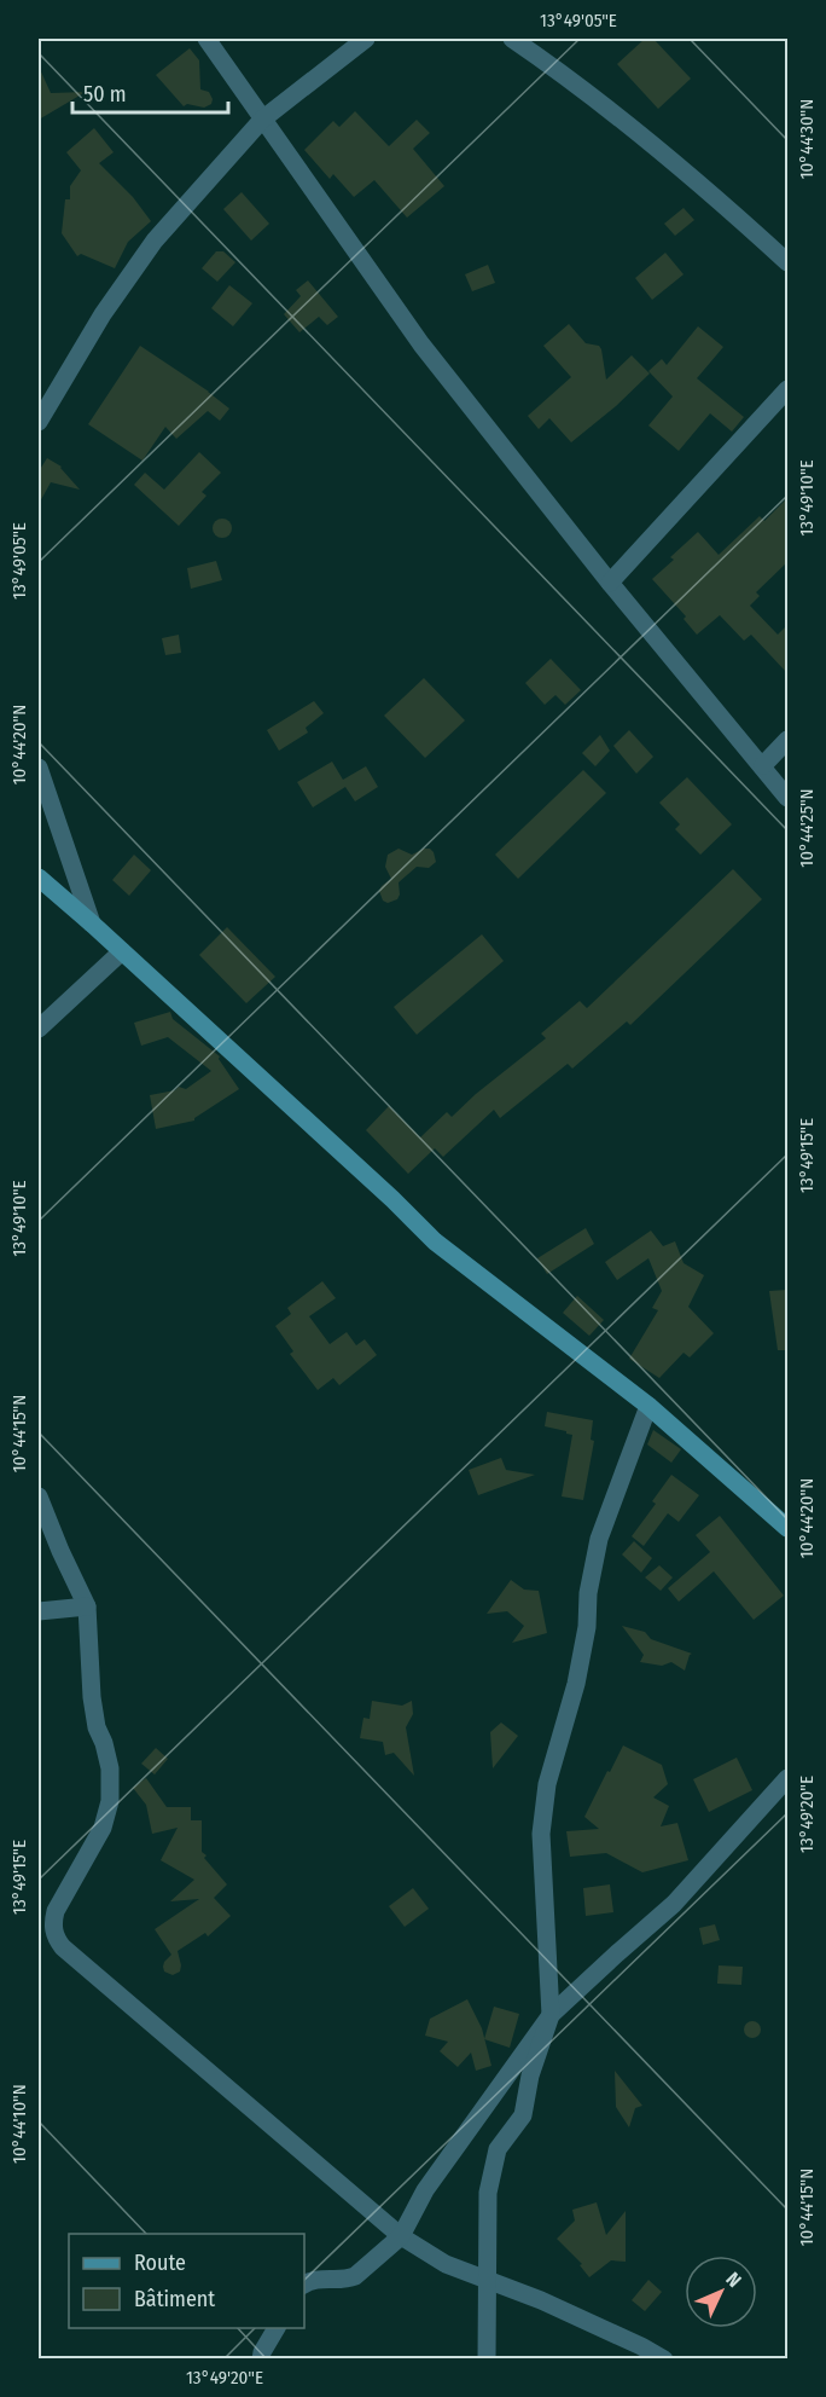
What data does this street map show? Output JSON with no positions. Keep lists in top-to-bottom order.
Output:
{
  "legend": ["Route", "Bâtiment"],
  "scale_bar": "50 m",
  "north": "top right",
  "coordinates": [
    "13°49'05\"E",
    "10°44'30\"N",
    "13°49'10\"E",
    "10°44'20\"N",
    "10°44'25\"N",
    "13°49'15\"E",
    "10°44'15\"N",
    "13°49'20\"E",
    "10°44'10\"N"
  ]
}
